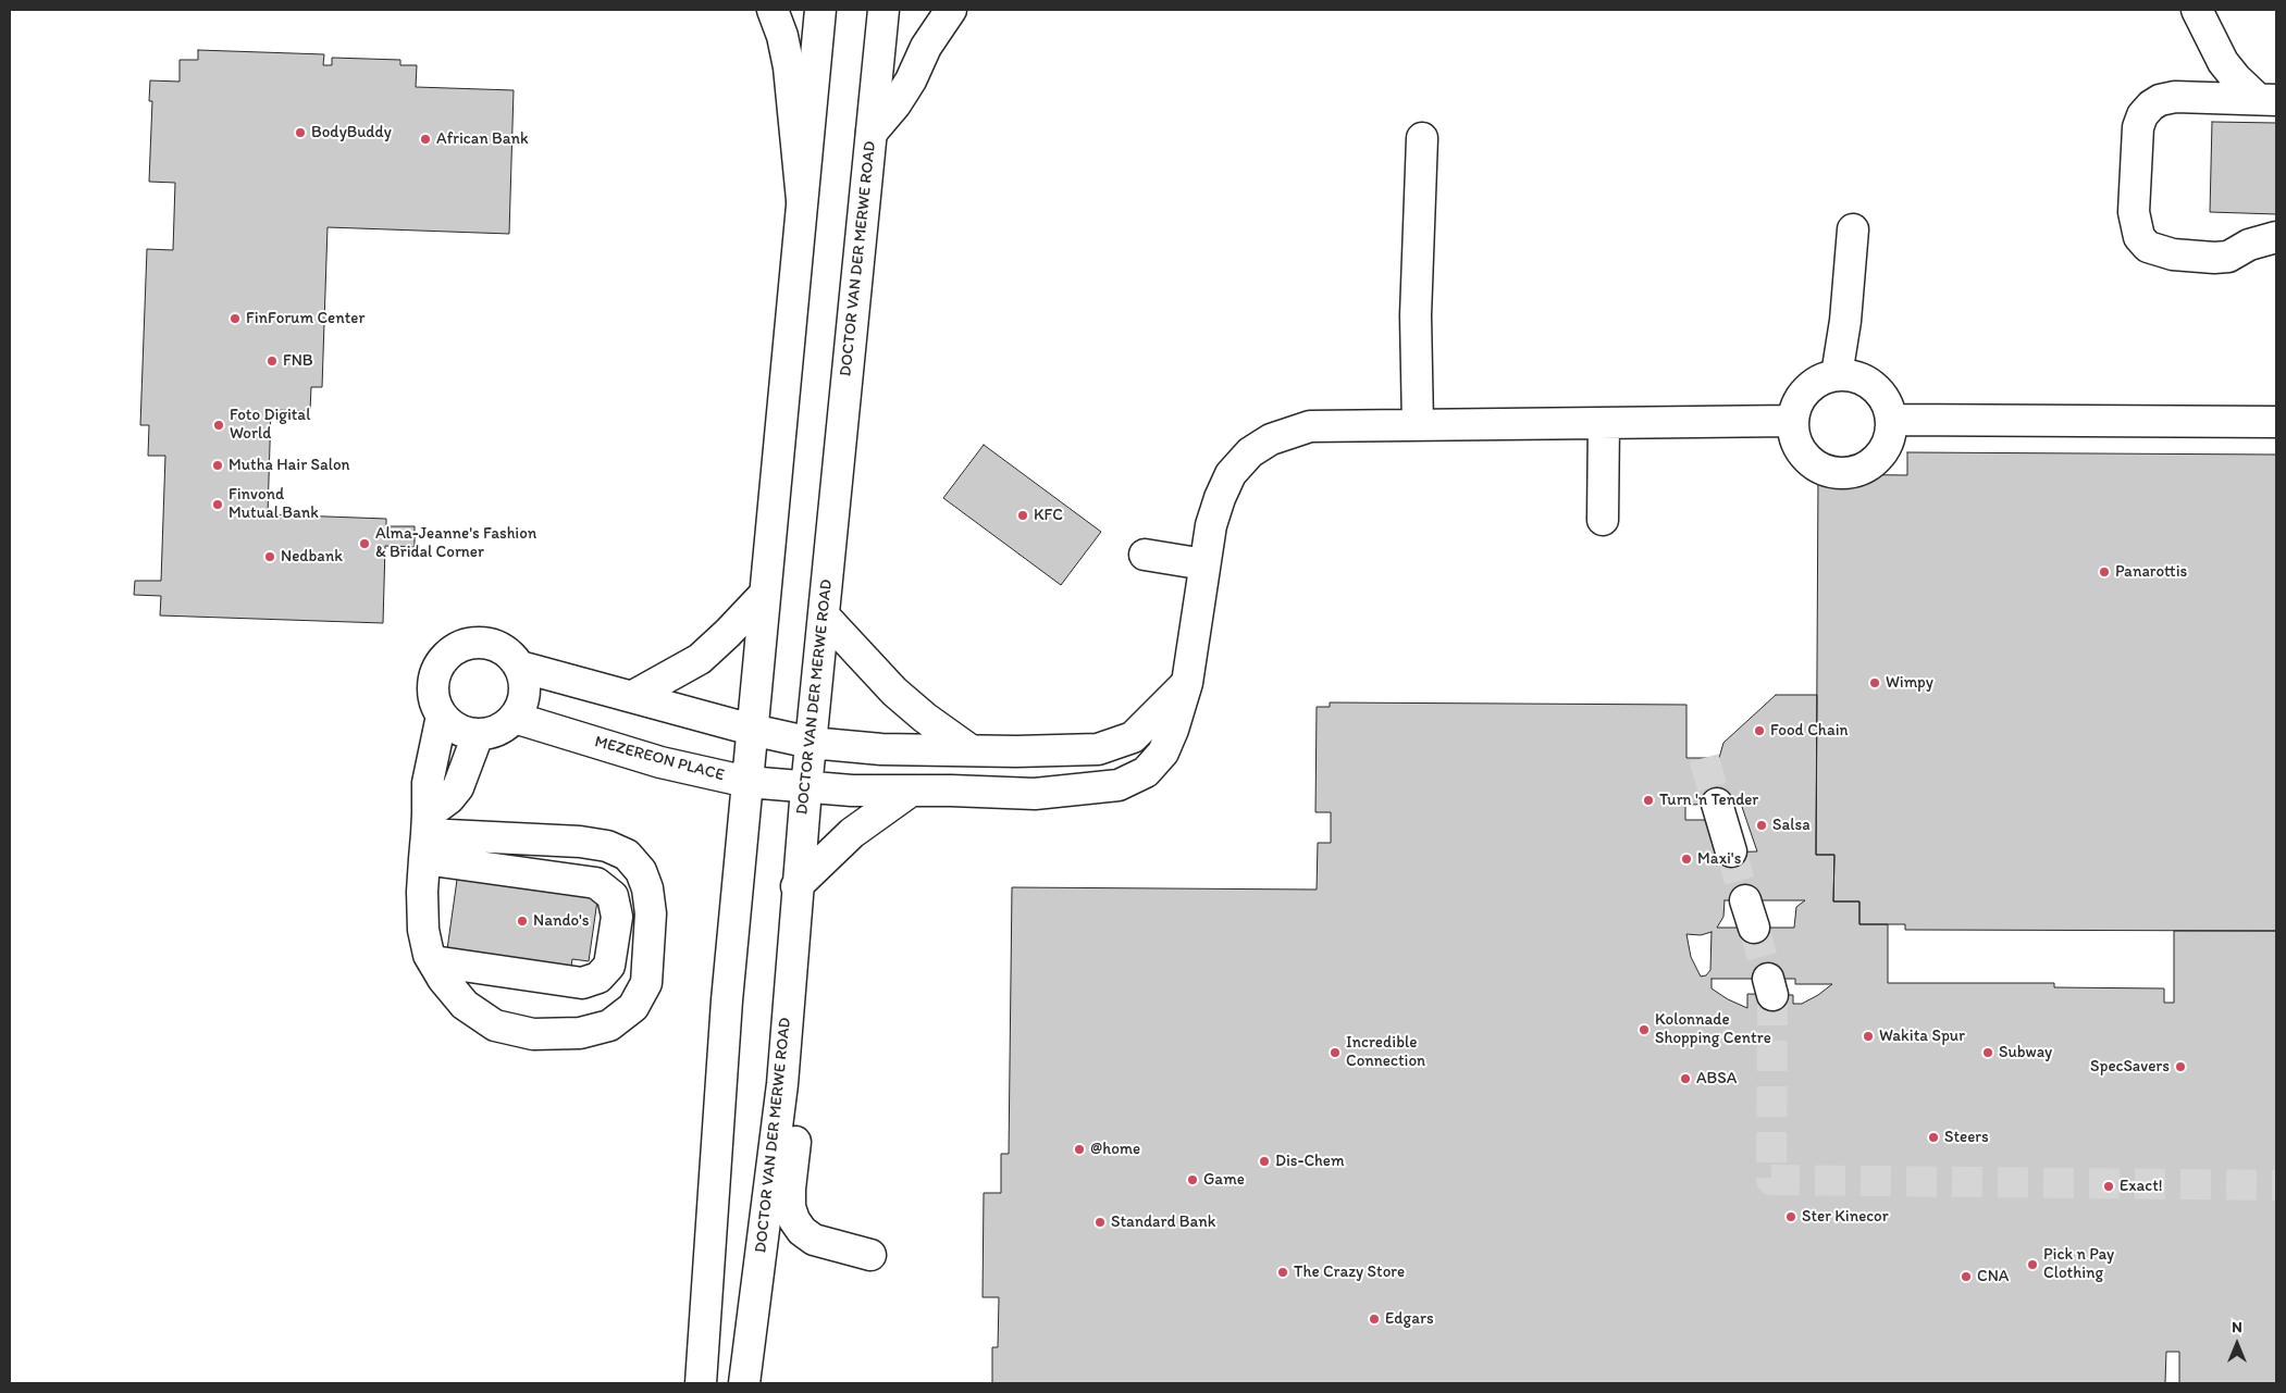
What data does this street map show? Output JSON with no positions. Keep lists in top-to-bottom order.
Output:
{
  "streets": {
    "street": ["DOCTOR VAN DER MERWE ROAD", "MEZEREON PLACE"]
  },
  "crossings": [
    ["DOCTOR VAN DER MERWE ROAD", "MEZEREON PLACE"]
  ],
  "places": [
    "BodyBuddy",
    "African Bank",
    "FinForum Center",
    "FNB",
    "Foto Digital World",
    "Mutha Hair Salon",
    "Finvond Mutual Bank",
    "KFC",
    "Alma-Jeanne's Fashion & Bridal Corner",
    "Nedbank",
    "Panarottis",
    "Wimpy",
    "Food Chain",
    "Turn 'n Tender",
    "Salsa",
    "Maxi's",
    "Nando's",
    "Kolonnade Shopping Centre",
    "Wakita Spur",
    "Incredible Connection",
    "Subway",
    "SpecSavers",
    "ABSA",
    "Steers",
    "@home",
    "Dis-Chem",
    "Game",
    "Exact!",
    "Ster Kinecor",
    "Standard Bank",
    "Pick n Pay Clothing",
    "The Crazy Store",
    "CNA",
    "Edgars"
  ],
  "north": "top"
}
